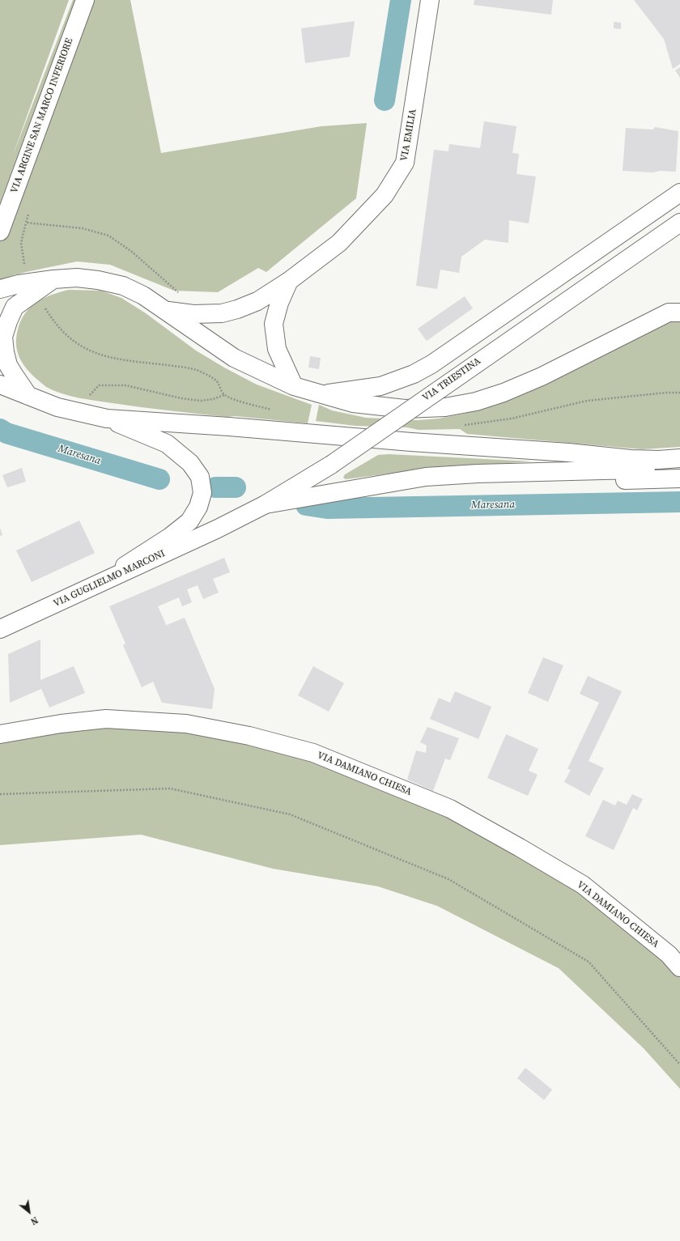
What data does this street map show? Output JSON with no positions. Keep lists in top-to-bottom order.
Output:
{
  "streets": {
    "street": [
      "VIA ARGINE SAN MARCO INFERIORE",
      "VIA EMILIA",
      "VIA TRIESTINA",
      "VIA GUGLIELMO MARCONI",
      "VIA DAMIANO CHIESA"
    ]
  },
  "crossings": [
    ["VIA TRIESTINA", "VIA GUGLIELMO MARCONI"]
  ],
  "water": ["Maresana"],
  "north": "bottom right"
}
